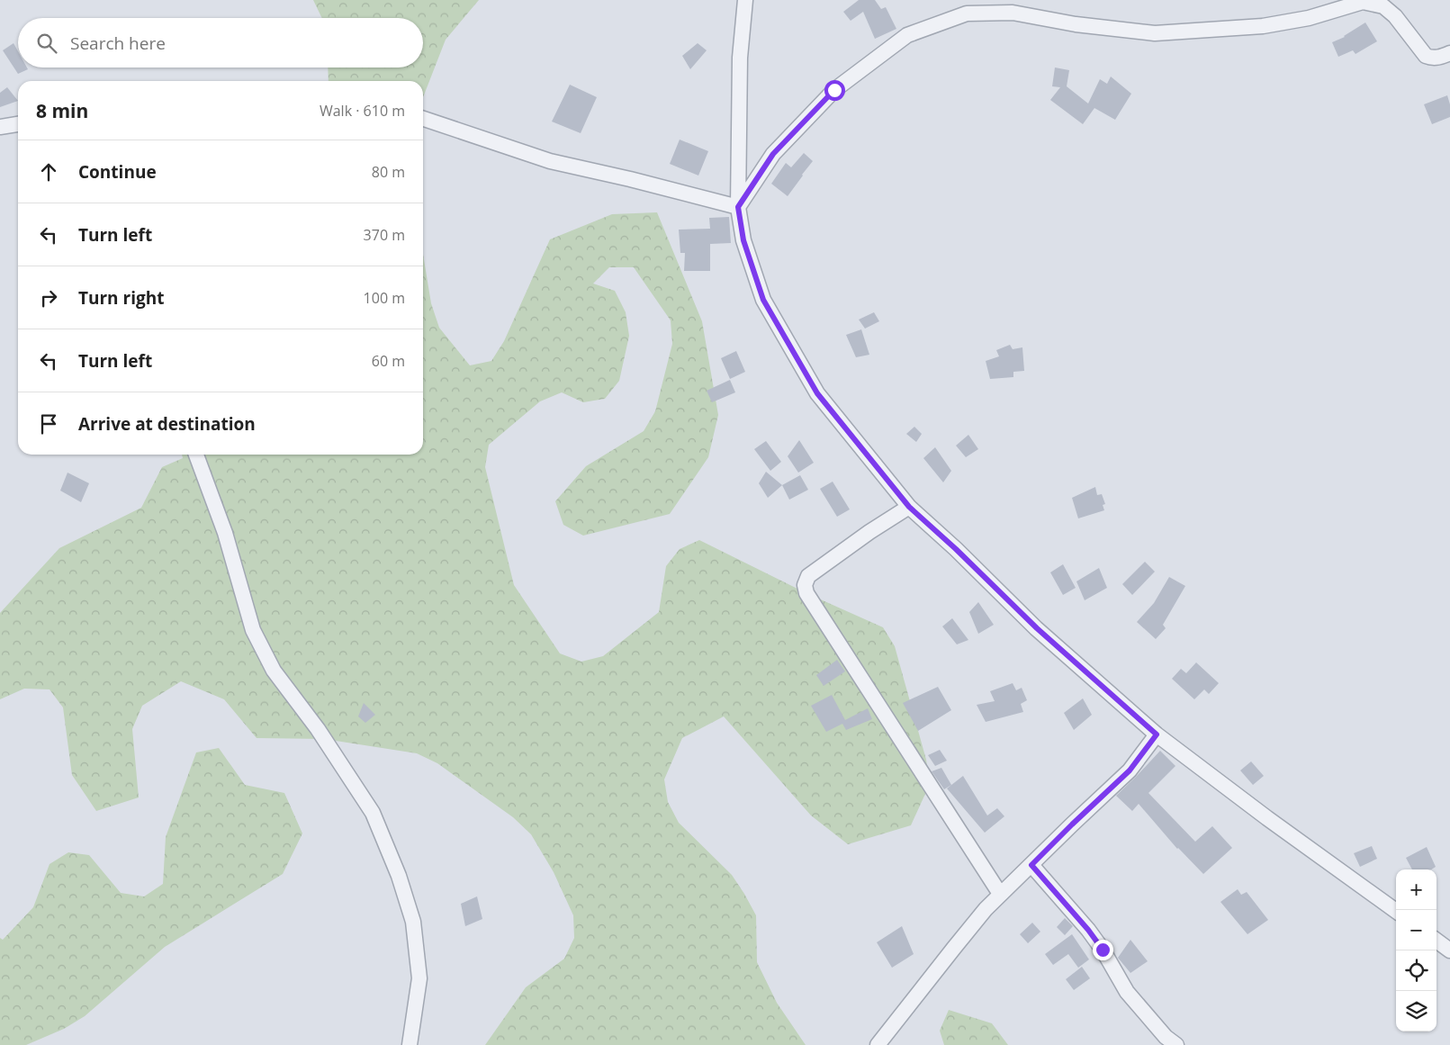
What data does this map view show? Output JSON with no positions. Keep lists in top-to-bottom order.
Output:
{
  "page": {
    "search": "Search here",
    "heading": ["8 min", "Walk · 610 m"],
    "list": [
      ["Continue", "80 m"],
      ["Turn left", "370 m"],
      ["Turn right", "100 m"],
      ["Turn left", "60 m"],
      "Arrive at destination"
    ],
    "map_buttons": ["+", "−"]
  }
}
